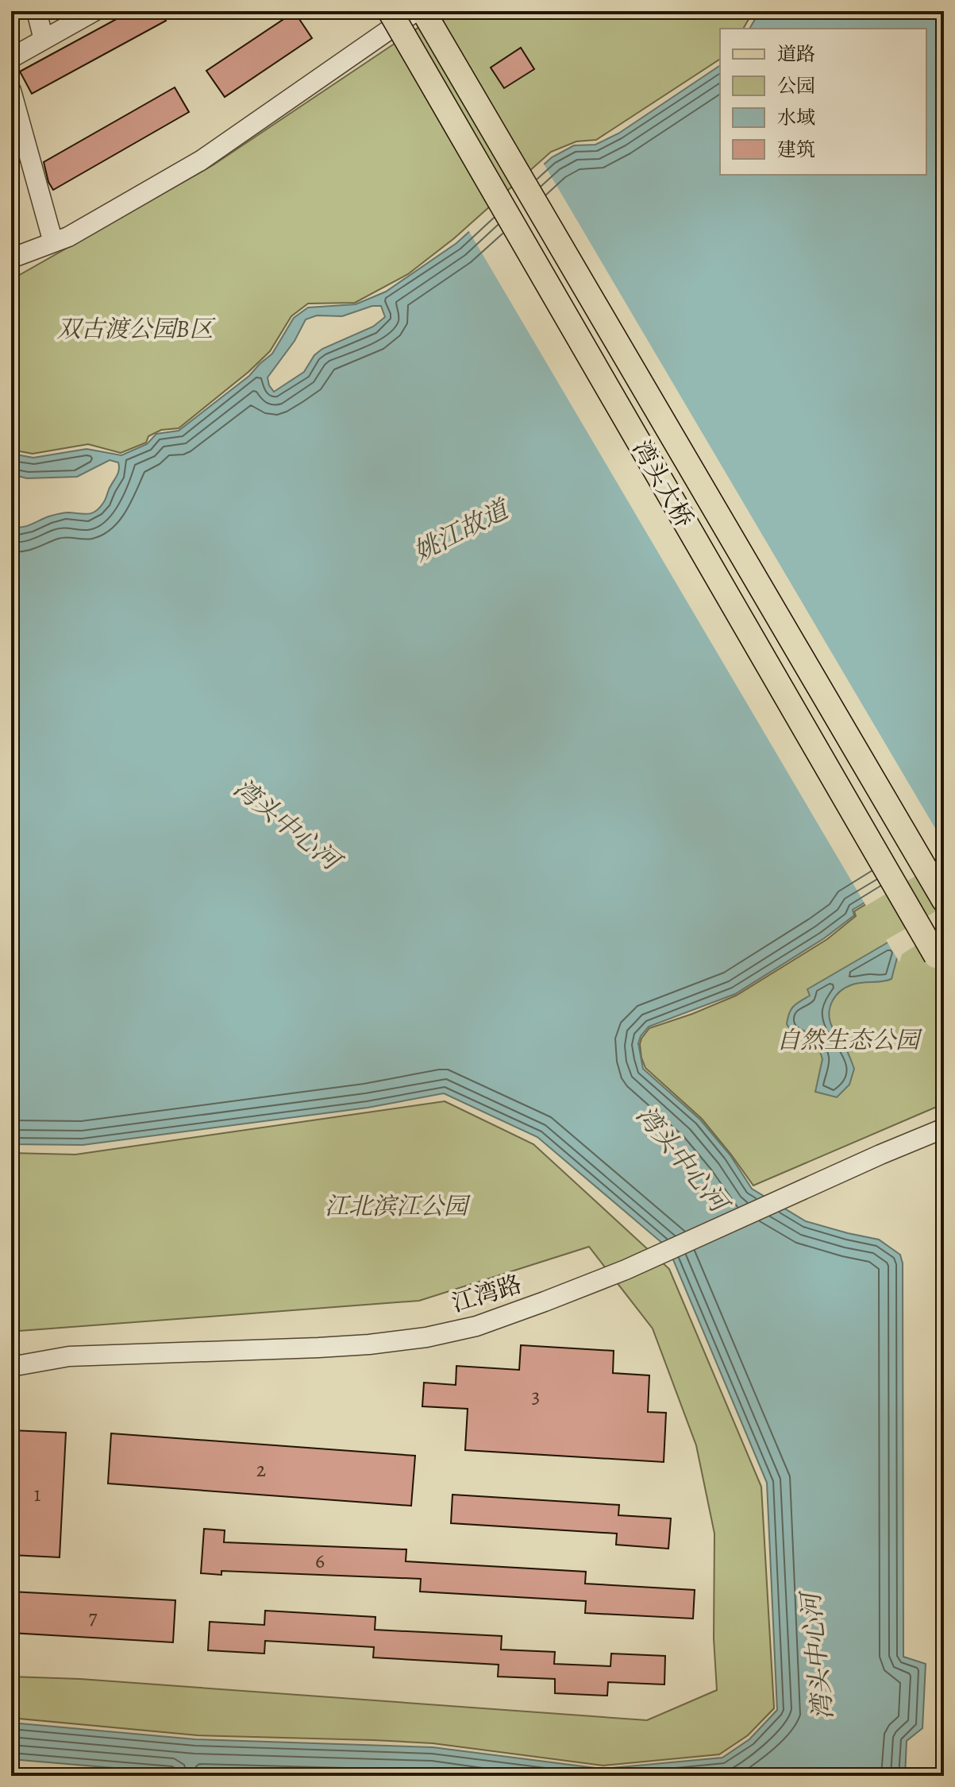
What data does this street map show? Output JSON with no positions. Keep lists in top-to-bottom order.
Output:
{
  "streets": {
    "main road": ["湾头大桥"],
    "street": ["江湾路"]
  },
  "water": ["姚江故道", "湾头中心河"],
  "parks": ["双古渡公园B区", "自然生态公园", "江北滨江公园"],
  "house_numbers": [
    "3",
    "2",
    "1",
    "6",
    "7"
  ],
  "legend": [
    "道路",
    "公园",
    "水域",
    "建筑"
  ]
}
